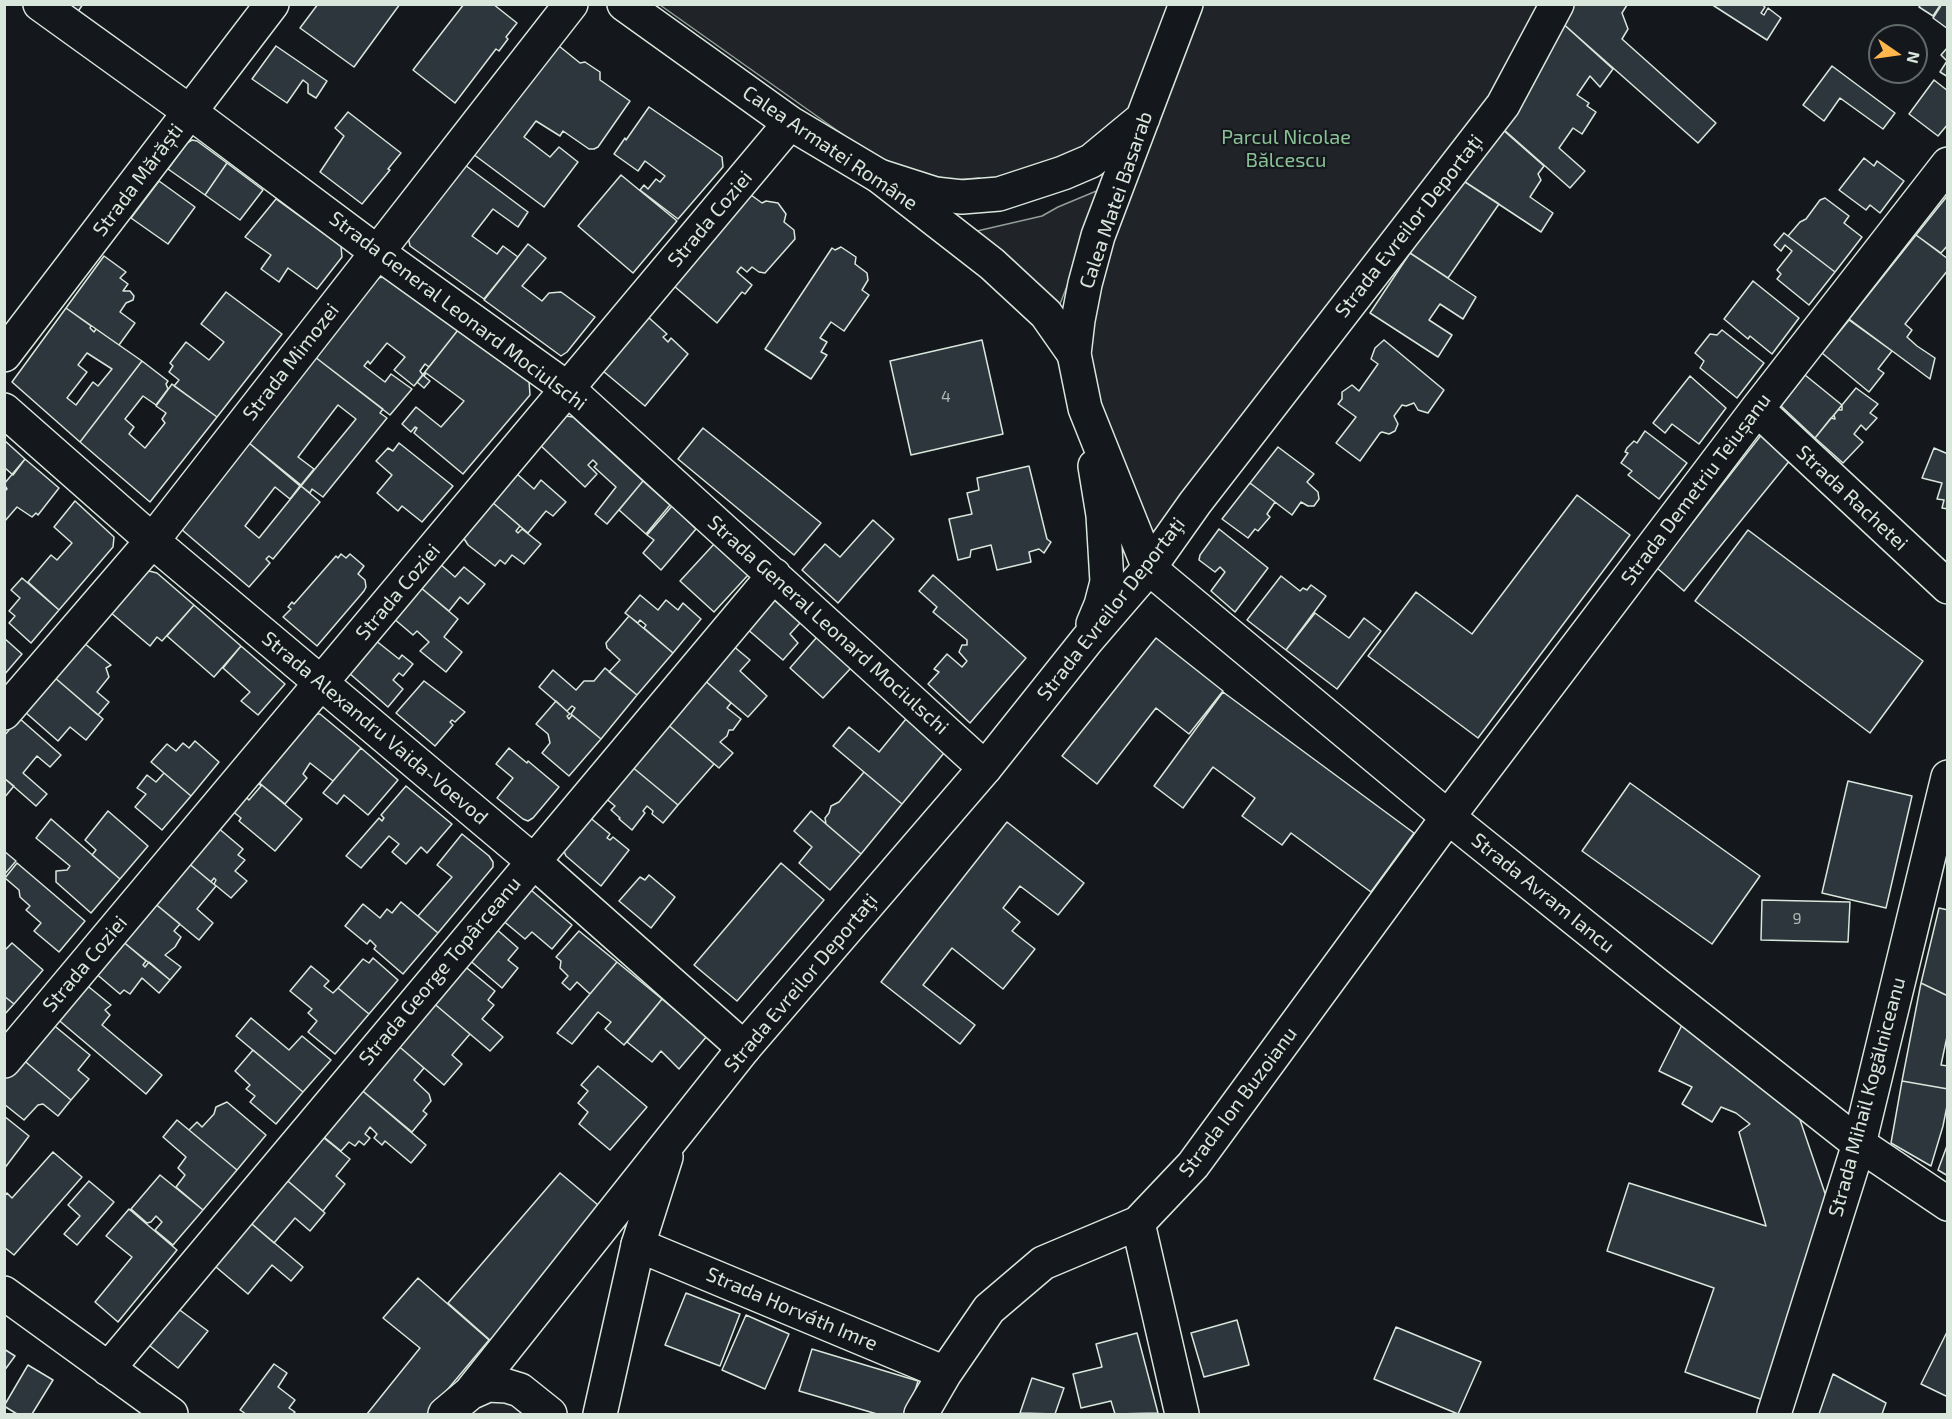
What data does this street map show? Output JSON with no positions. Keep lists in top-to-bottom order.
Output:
{
  "streets": {
    "street": [
      "Calea Armatei Române",
      "Strada Mărăști",
      "Calea Matei Basarab",
      "Strada Coziei",
      "Strada Evreilor Deportaţi",
      "Strada General Leonard Mociulschi",
      "Strada Mimozei",
      "Strada Demetriu Teiușanu",
      "Strada Rachetei",
      "Strada Alexandru Vaida-Voevod",
      "Strada Avram Iancu",
      "Strada George Topârceanu",
      "Strada Mihail Kogălniceanu",
      "Strada Ion Buzoianu",
      "Strada Horváth Imre"
    ]
  },
  "crossings": [
    ["Calea Armatei Române", "Calea Matei Basarab"],
    ["Calea Armatei Române", "Strada Coziei"],
    ["Strada Mărăști", "Strada General Leonard Mociulschi"],
    ["Calea Matei Basarab", "Strada Evreilor Deportaţi"],
    ["Calea Matei Basarab", "Strada Avram Iancu"],
    ["Strada Coziei", "Strada General Leonard Mociulschi"],
    ["Strada Coziei", "Strada Alexandru Vaida-Voevod"],
    ["Strada Evreilor Deportaţi", "Strada General Leonard Mociulschi"],
    ["Strada Evreilor Deportaţi", "Strada Alexandru Vaida-Voevod"],
    ["Strada Evreilor Deportaţi", "Strada Avram Iancu"],
    ["Strada Evreilor Deportaţi", "Strada Horváth Imre"],
    ["Strada General Leonard Mociulschi", "Strada Mimozei"],
    ["Strada General Leonard Mociulschi", "Strada George Topârceanu"],
    ["Strada Mimozei", "Strada Alexandru Vaida-Voevod"],
    ["Strada Demetriu Teiușanu", "Strada Rachetei"],
    ["Strada Demetriu Teiușanu", "Strada Avram Iancu"],
    ["Strada Demetriu Teiușanu", "Strada Ion Buzoianu"],
    ["Strada Alexandru Vaida-Voevod", "Strada George Topârceanu"],
    ["Strada Avram Iancu", "Strada Mihail Kogălniceanu"],
    ["Strada Avram Iancu", "Strada Ion Buzoianu"]
  ],
  "parks": ["Parcul Nicolae Bălcescu"],
  "house_numbers": ["4", "9"],
  "north": "right"
}
